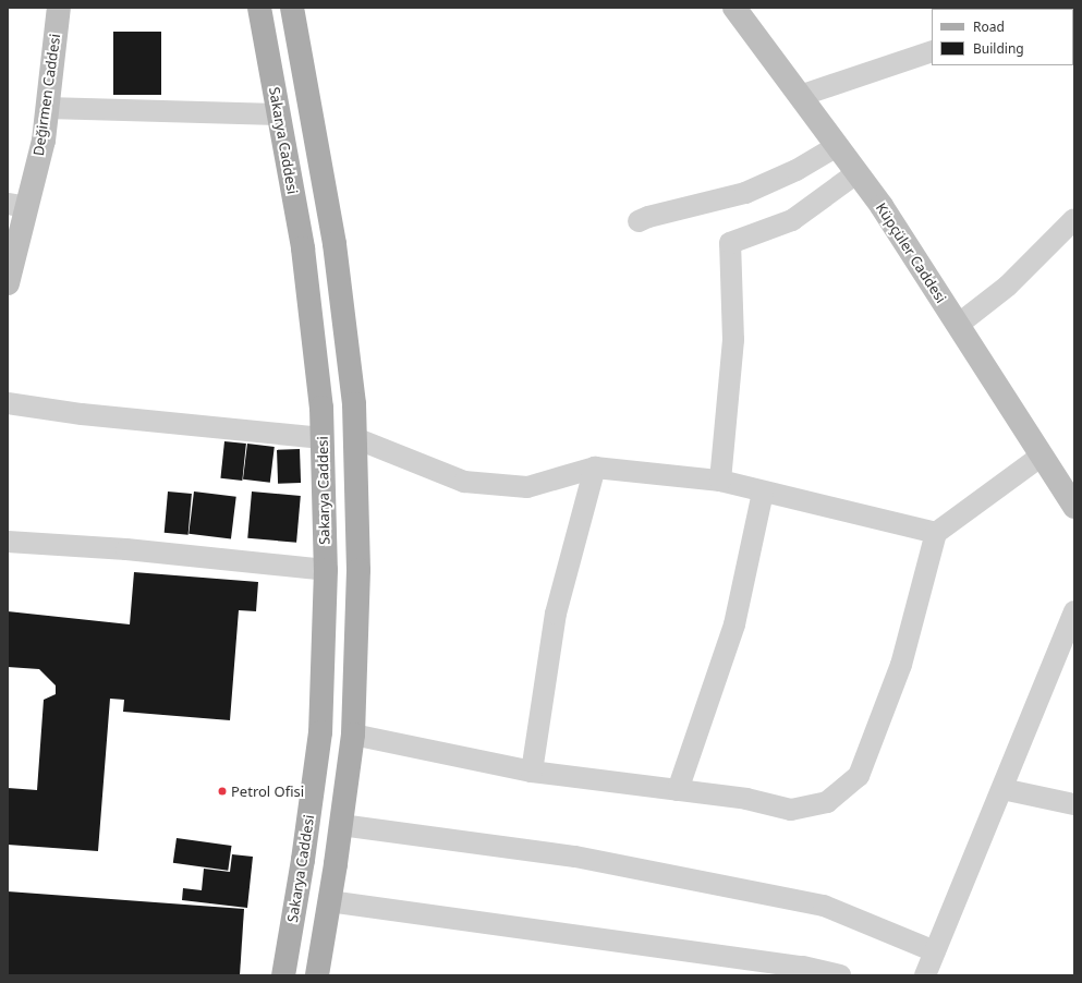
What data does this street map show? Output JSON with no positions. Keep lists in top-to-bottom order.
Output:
{
  "streets": {
    "main road": ["Sakarya Caddesi"],
    "street": ["Değirmen Caddesi", "Küpçüler Caddesi"]
  },
  "places": ["Petrol Ofisi"],
  "legend": ["Road", "Building"]
}
